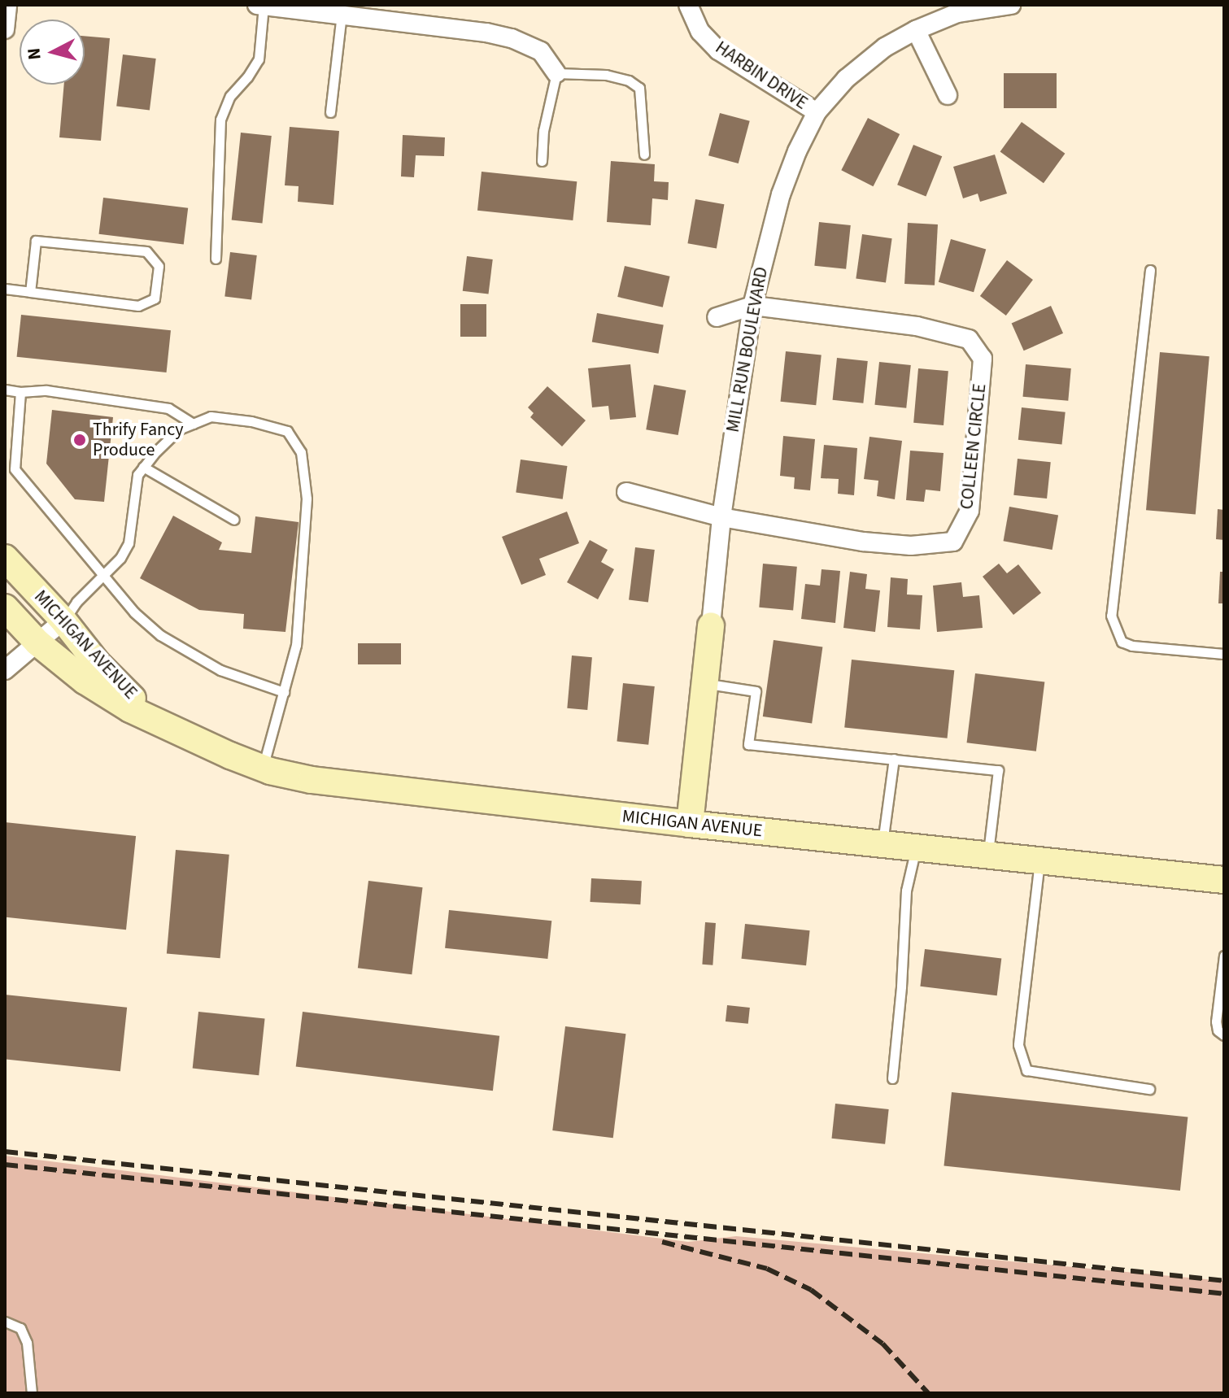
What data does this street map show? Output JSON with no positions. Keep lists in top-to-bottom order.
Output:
{
  "streets": {
    "main road": ["MILL RUN BOULEVARD", "MICHIGAN AVENUE"],
    "street": ["HARBIN DRIVE", "COLLEEN CIRCLE"]
  },
  "crossings": [
    ["HARBIN DRIVE", "MILL RUN BOULEVARD"],
    ["MILL RUN BOULEVARD", "COLLEEN CIRCLE"],
    ["MILL RUN BOULEVARD", "MICHIGAN AVENUE"]
  ],
  "places": ["Thrify Fancy Produce"],
  "north": "left"
}
